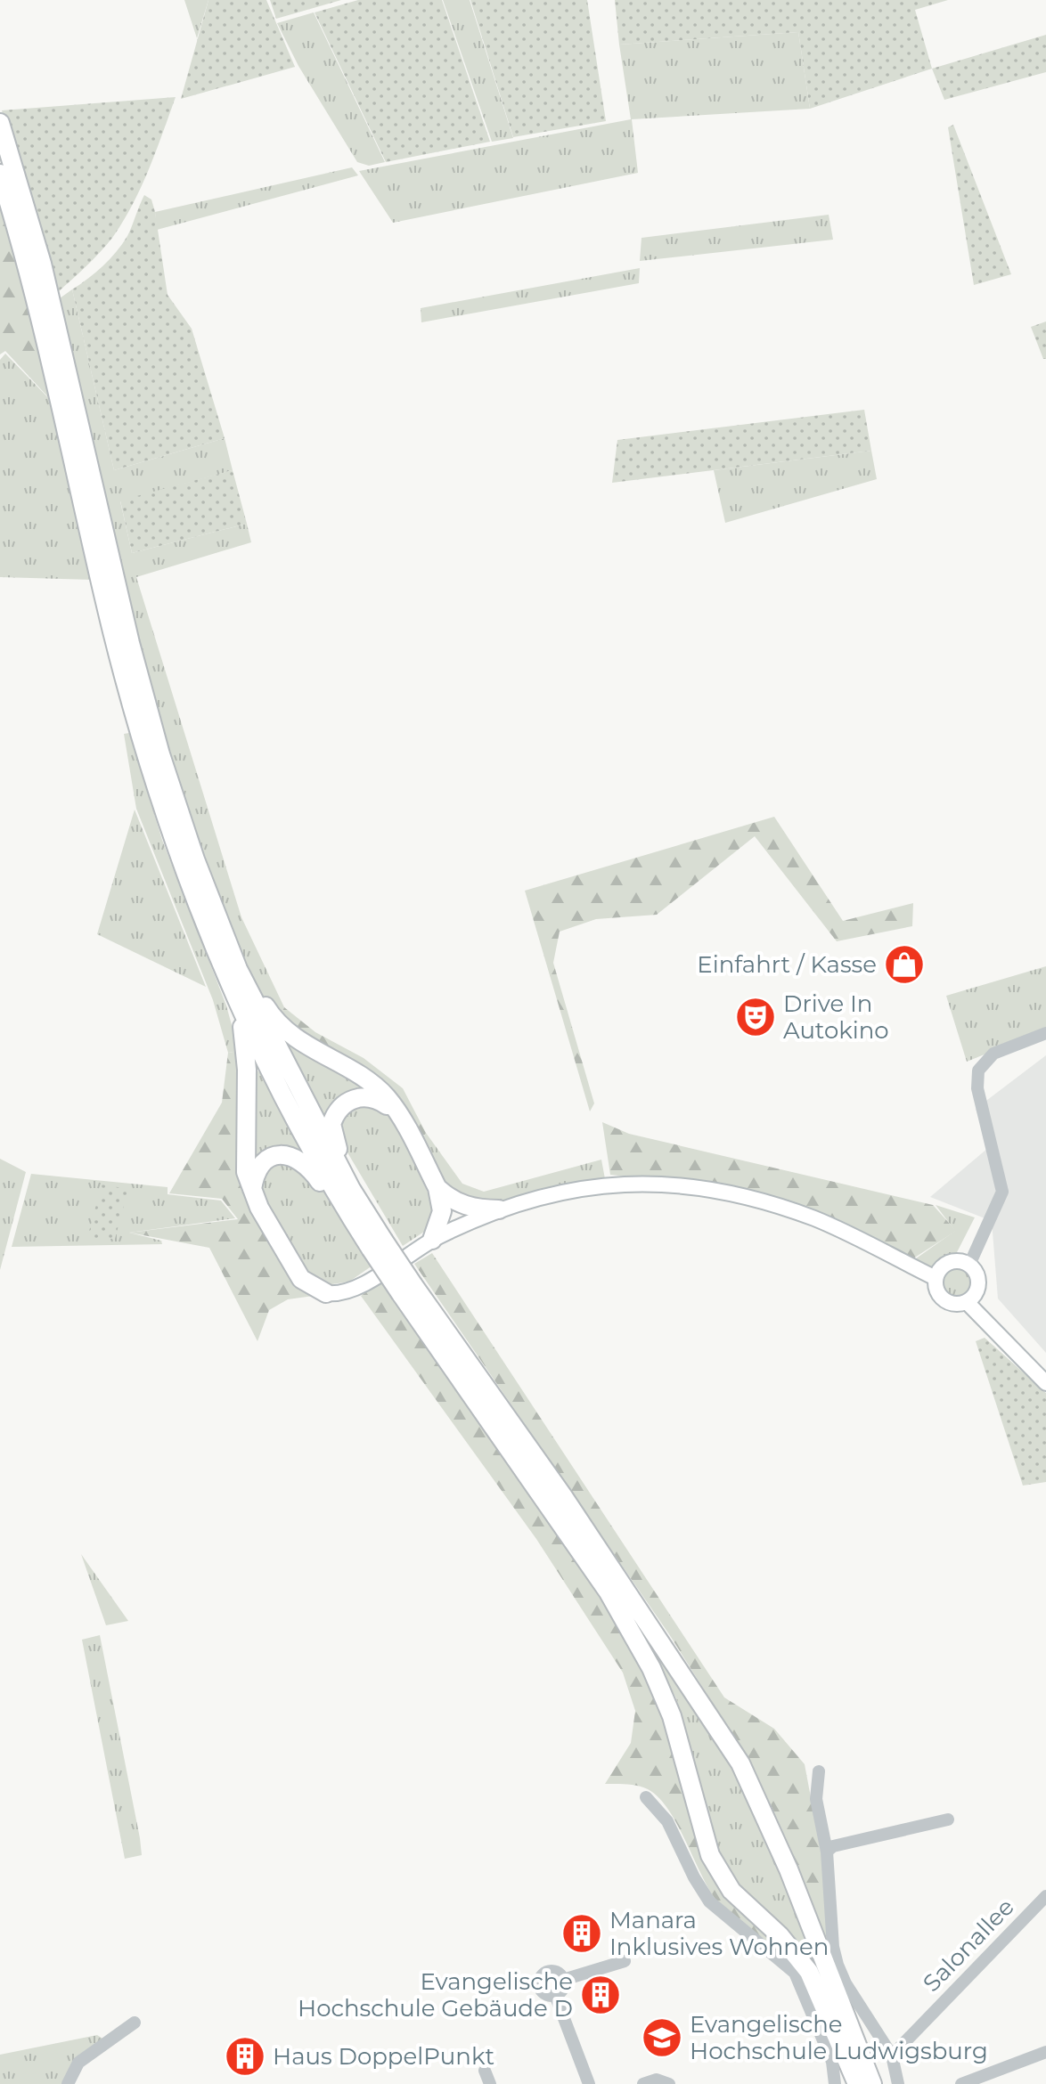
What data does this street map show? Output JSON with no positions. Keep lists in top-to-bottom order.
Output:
{
  "streets": {
    "street": ["Salonallee"]
  },
  "places": {
    "shop": ["Einfahrt / Kasse"],
    "theatre": ["Drive In Autokino"],
    "building": ["Manara Inklusives Wohnen", "Evangelische Hochschule Gebäude D", "Haus DoppelPunkt"],
    "school or university": ["Evangelische Hochschule Ludwigsburg"]
  }
}
